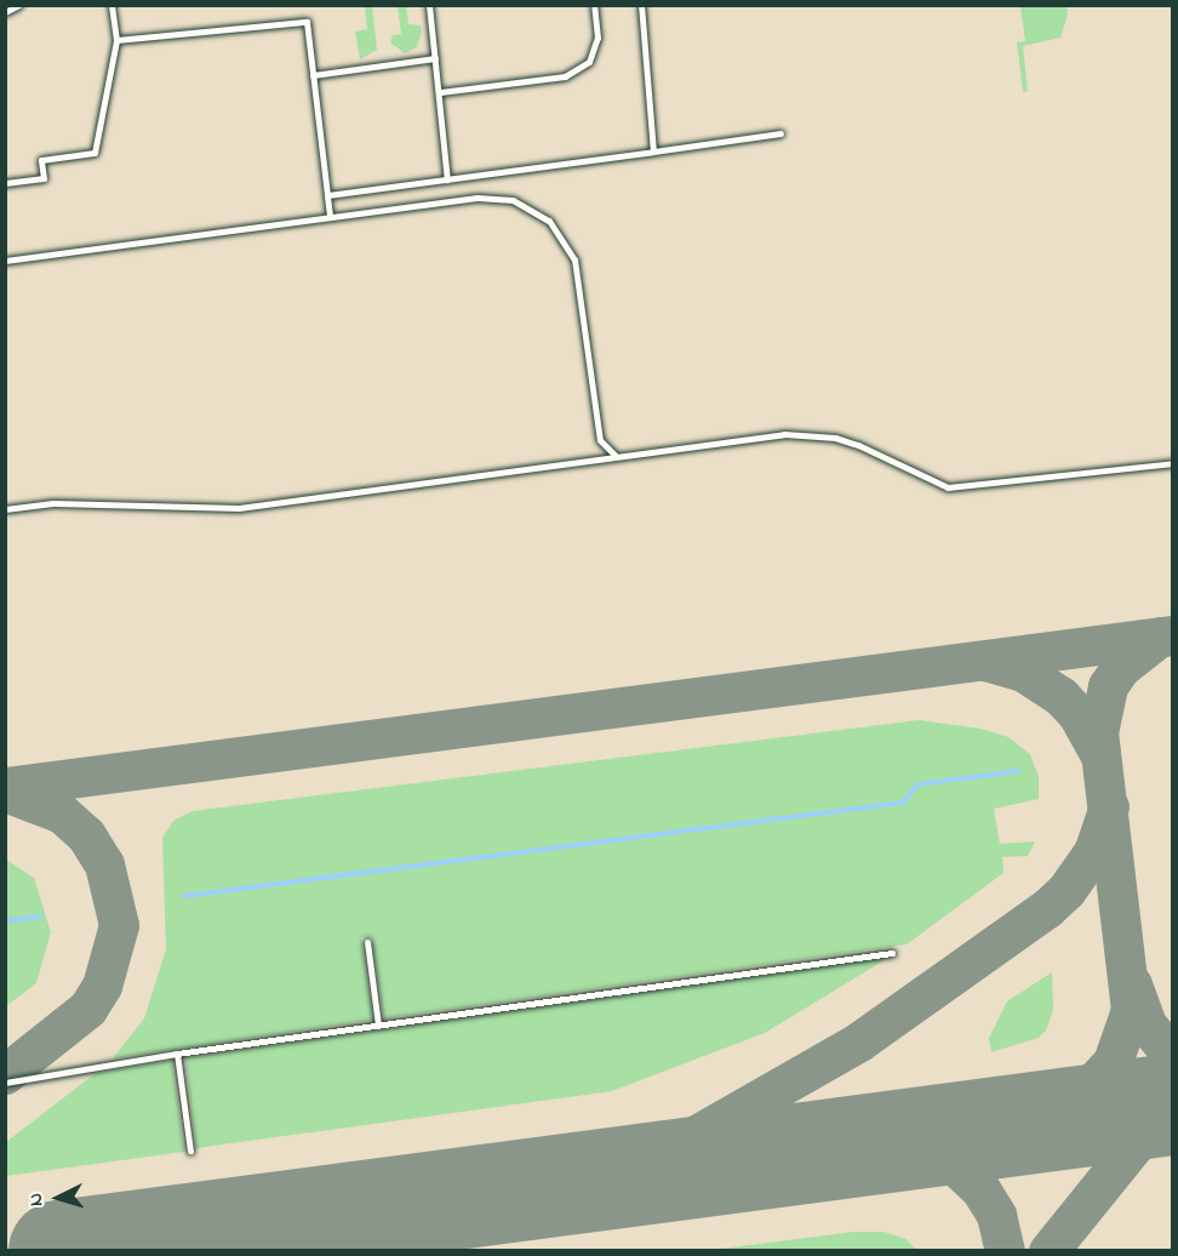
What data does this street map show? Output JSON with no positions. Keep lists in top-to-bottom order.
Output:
{
  "north": "left"
}
